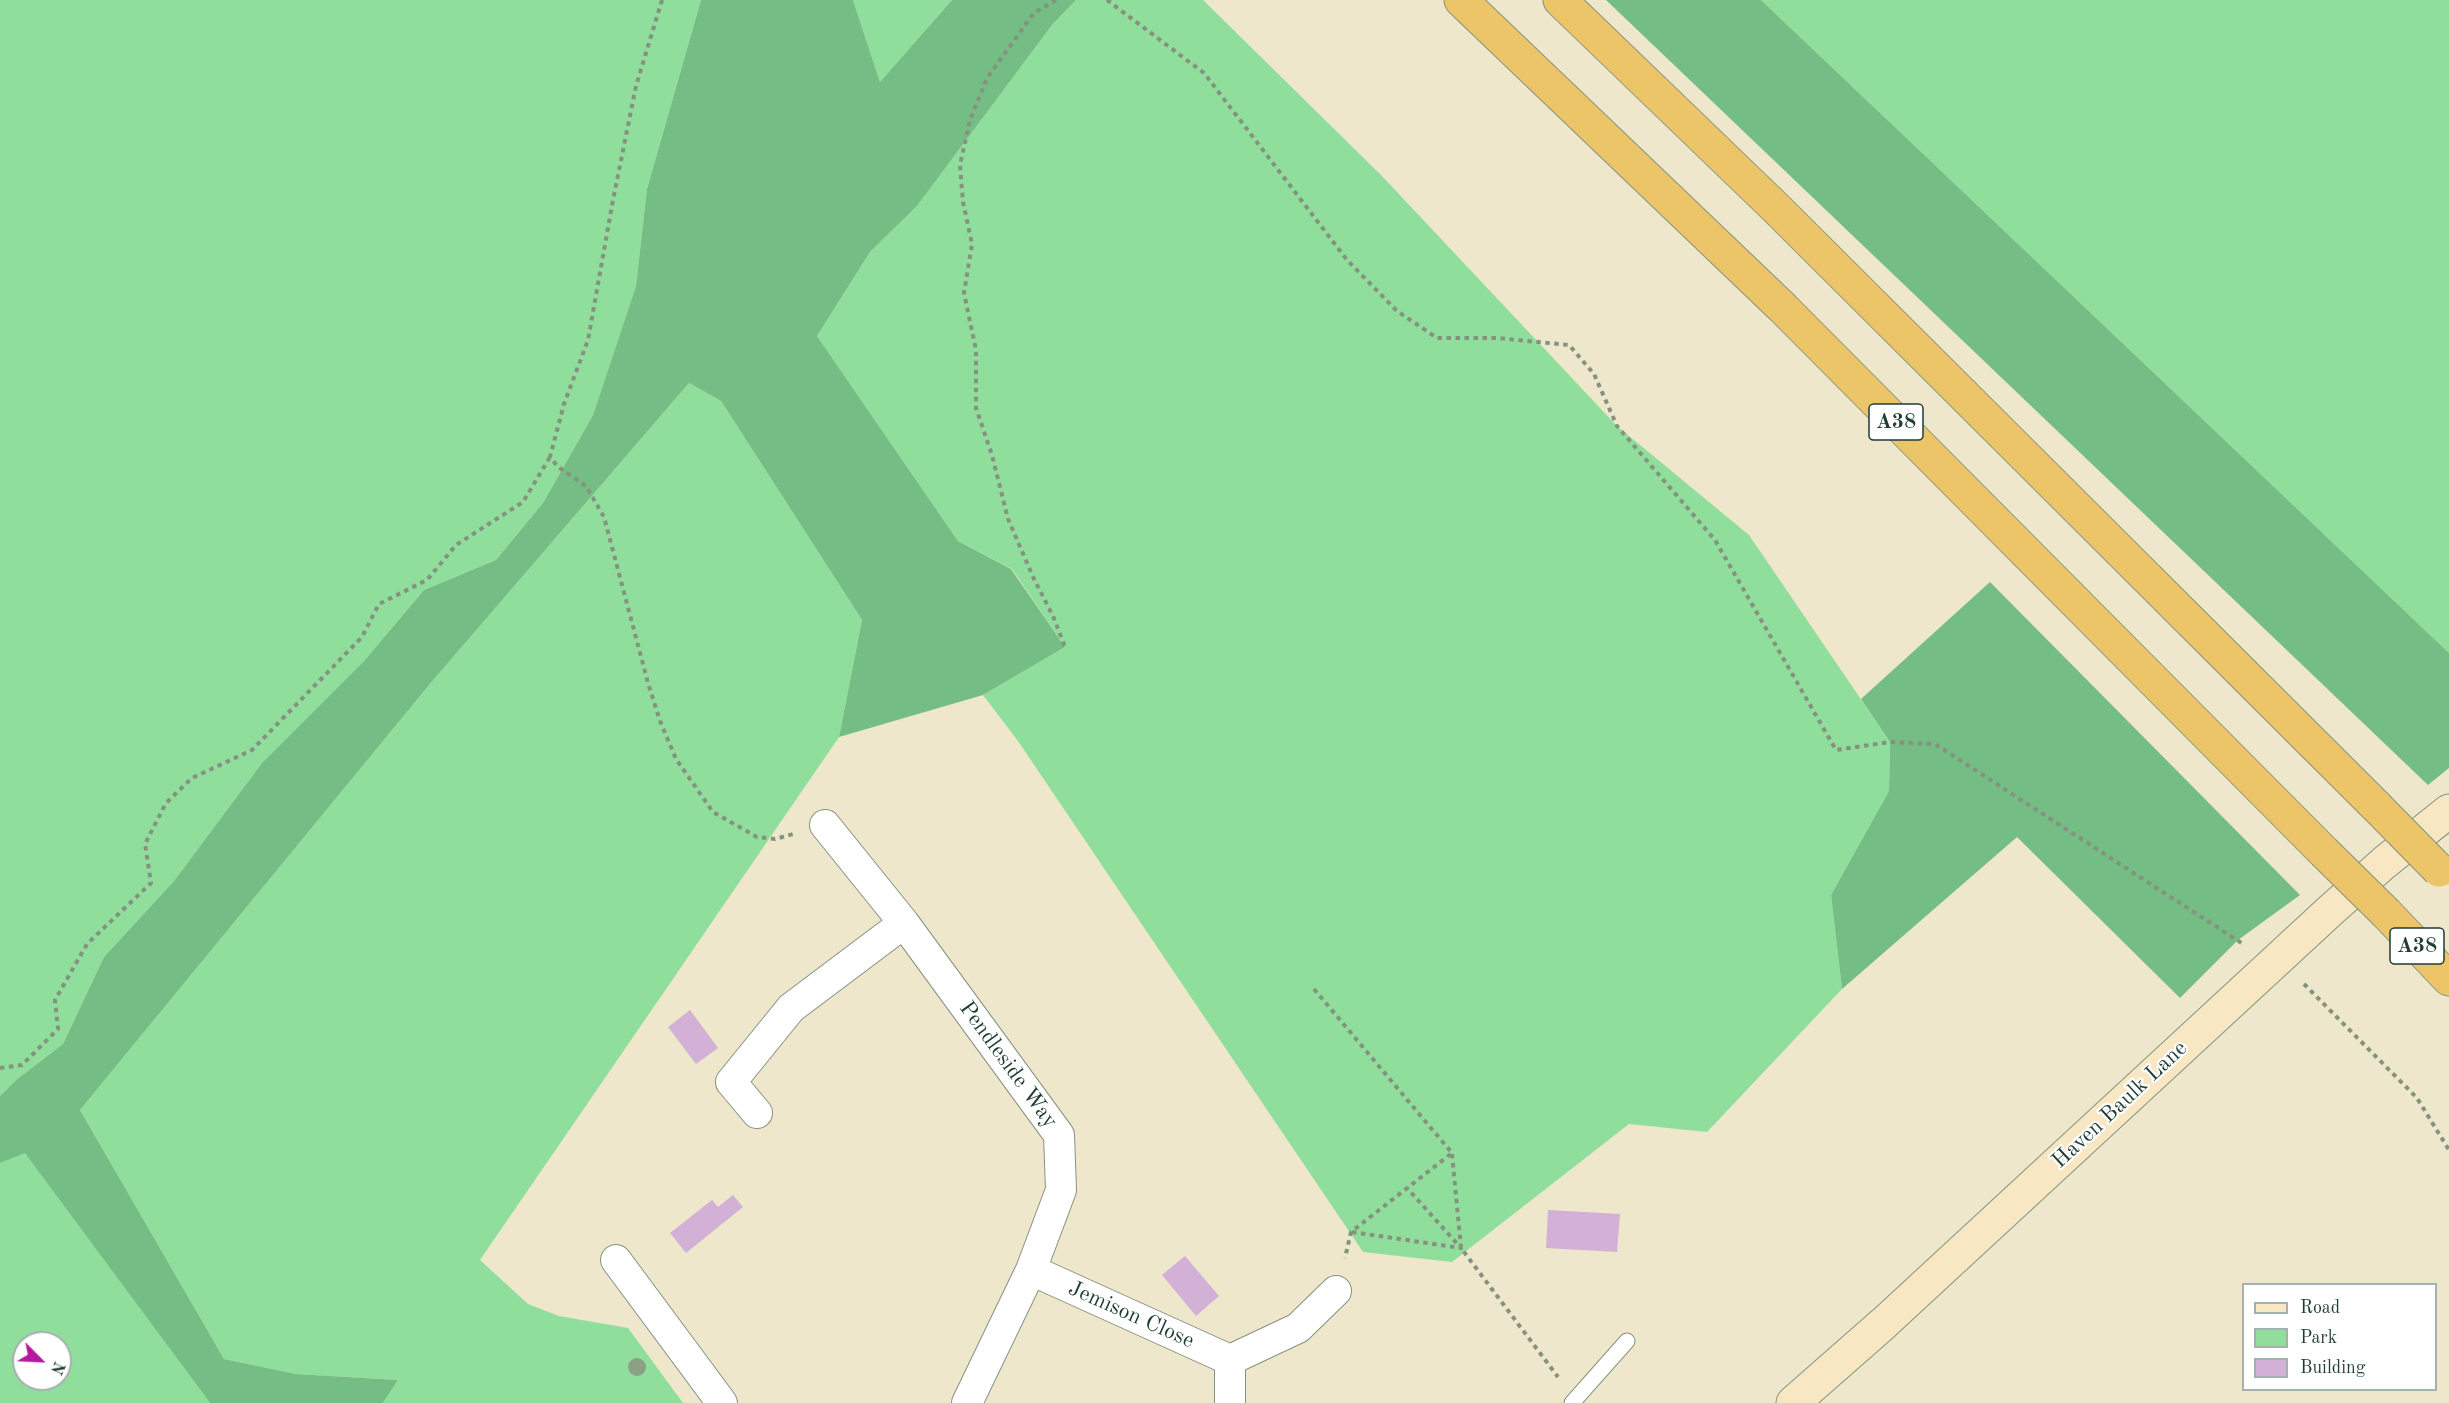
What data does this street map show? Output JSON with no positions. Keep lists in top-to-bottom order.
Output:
{
  "streets": {
    "highway": ["A38"],
    "street": ["Pendleside Way", "Haven Baulk Lane", "Jemison Close"]
  },
  "crossings": [
    ["Pendleside Way", "Jemison Close"]
  ],
  "legend": ["Road", "Park", "Building"],
  "north": "bottom right"
}
